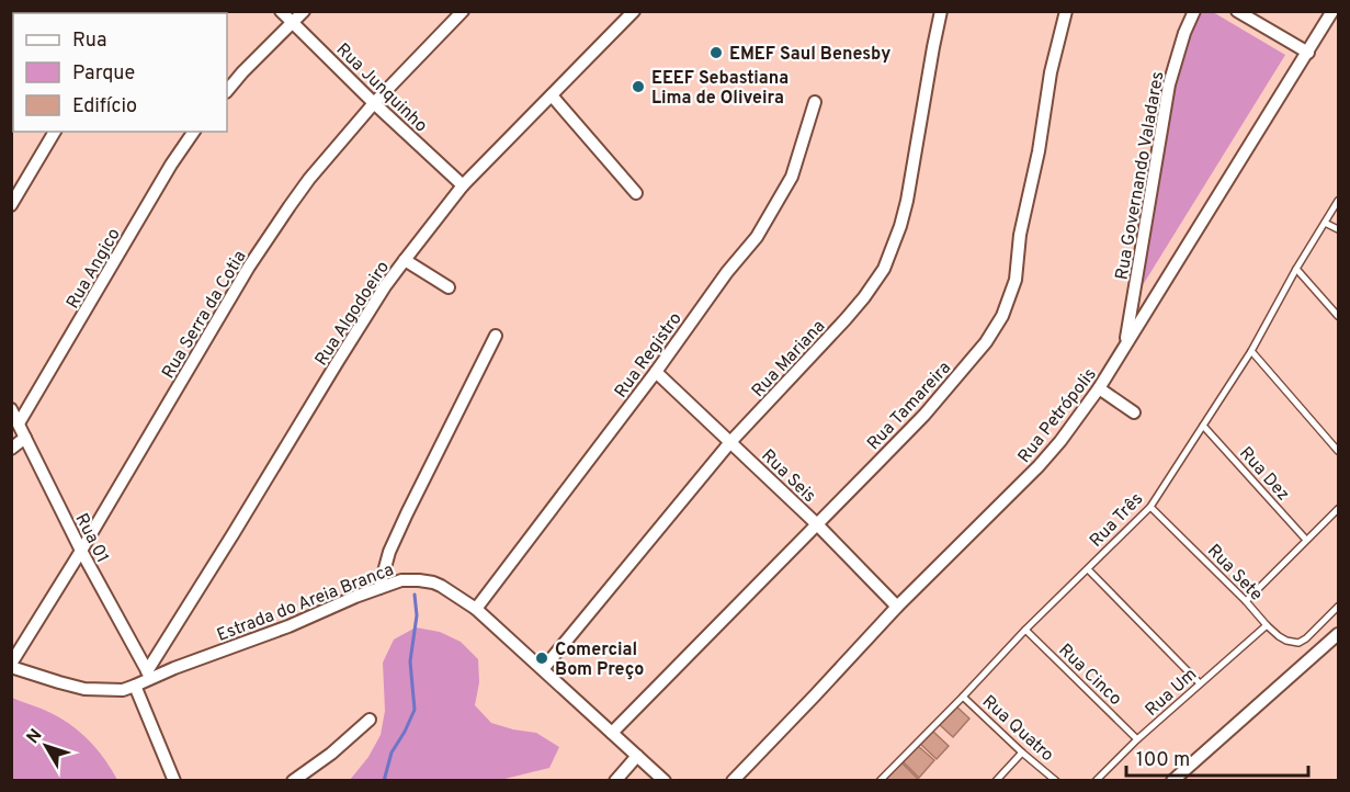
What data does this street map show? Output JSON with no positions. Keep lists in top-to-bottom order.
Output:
{
  "streets": {
    "street": [
      "Rua Junquinho",
      "Rua Governando Valadares",
      "Rua Angico",
      "Rua Algodoeiro",
      "Rua Serra da Cotia",
      "Rua Registro",
      "Rua Mariana",
      "Rua Tamareira",
      "Rua Petrópolis",
      "Rua Seis",
      "Rua 01",
      "Estrada do Areia Branca"
    ],
    "lane": [
      "Rua Dez",
      "Rua Três",
      "Rua Sete",
      "Rua Cinco",
      "Rua Um",
      "Rua Quatro"
    ]
  },
  "crossings": [
    ["Rua Junquinho", "Rua Algodoeiro"],
    ["Rua Junquinho", "Rua Serra da Cotia"],
    ["Rua Governando Valadares", "Rua Petrópolis"],
    ["Rua Angico", "Rua 01"],
    ["Rua Algodoeiro", "Rua 01"],
    ["Rua Algodoeiro", "Estrada do Areia Branca"],
    ["Rua Serra da Cotia", "Rua 01"],
    ["Rua Serra da Cotia", "Estrada do Areia Branca"],
    ["Rua Registro", "Rua Seis"],
    ["Rua Registro", "Estrada do Areia Branca"],
    ["Rua Mariana", "Rua Seis"],
    ["Rua Mariana", "Estrada do Areia Branca"],
    ["Rua Tamareira", "Rua Seis"],
    ["Rua Tamareira", "Estrada do Areia Branca"],
    ["Rua Petrópolis", "Rua Seis"],
    ["Rua Dez", "Rua Três"],
    ["Rua Três", "Rua Sete"],
    ["Rua Três", "Rua Cinco"],
    ["Rua Três", "Rua Quatro"],
    ["Rua 01", "Estrada do Areia Branca"],
    ["Rua Sete", "Rua Um"],
    ["Rua Cinco", "Rua Um"]
  ],
  "places": ["EMEF Saul Benesby", "EEEF Sebastiana Lima de Oliveira", "Comercial Bom Preço"],
  "legend": ["Rua", "Parque", "Edifício"],
  "scale_bar": "100 m",
  "north": "top left"
}
